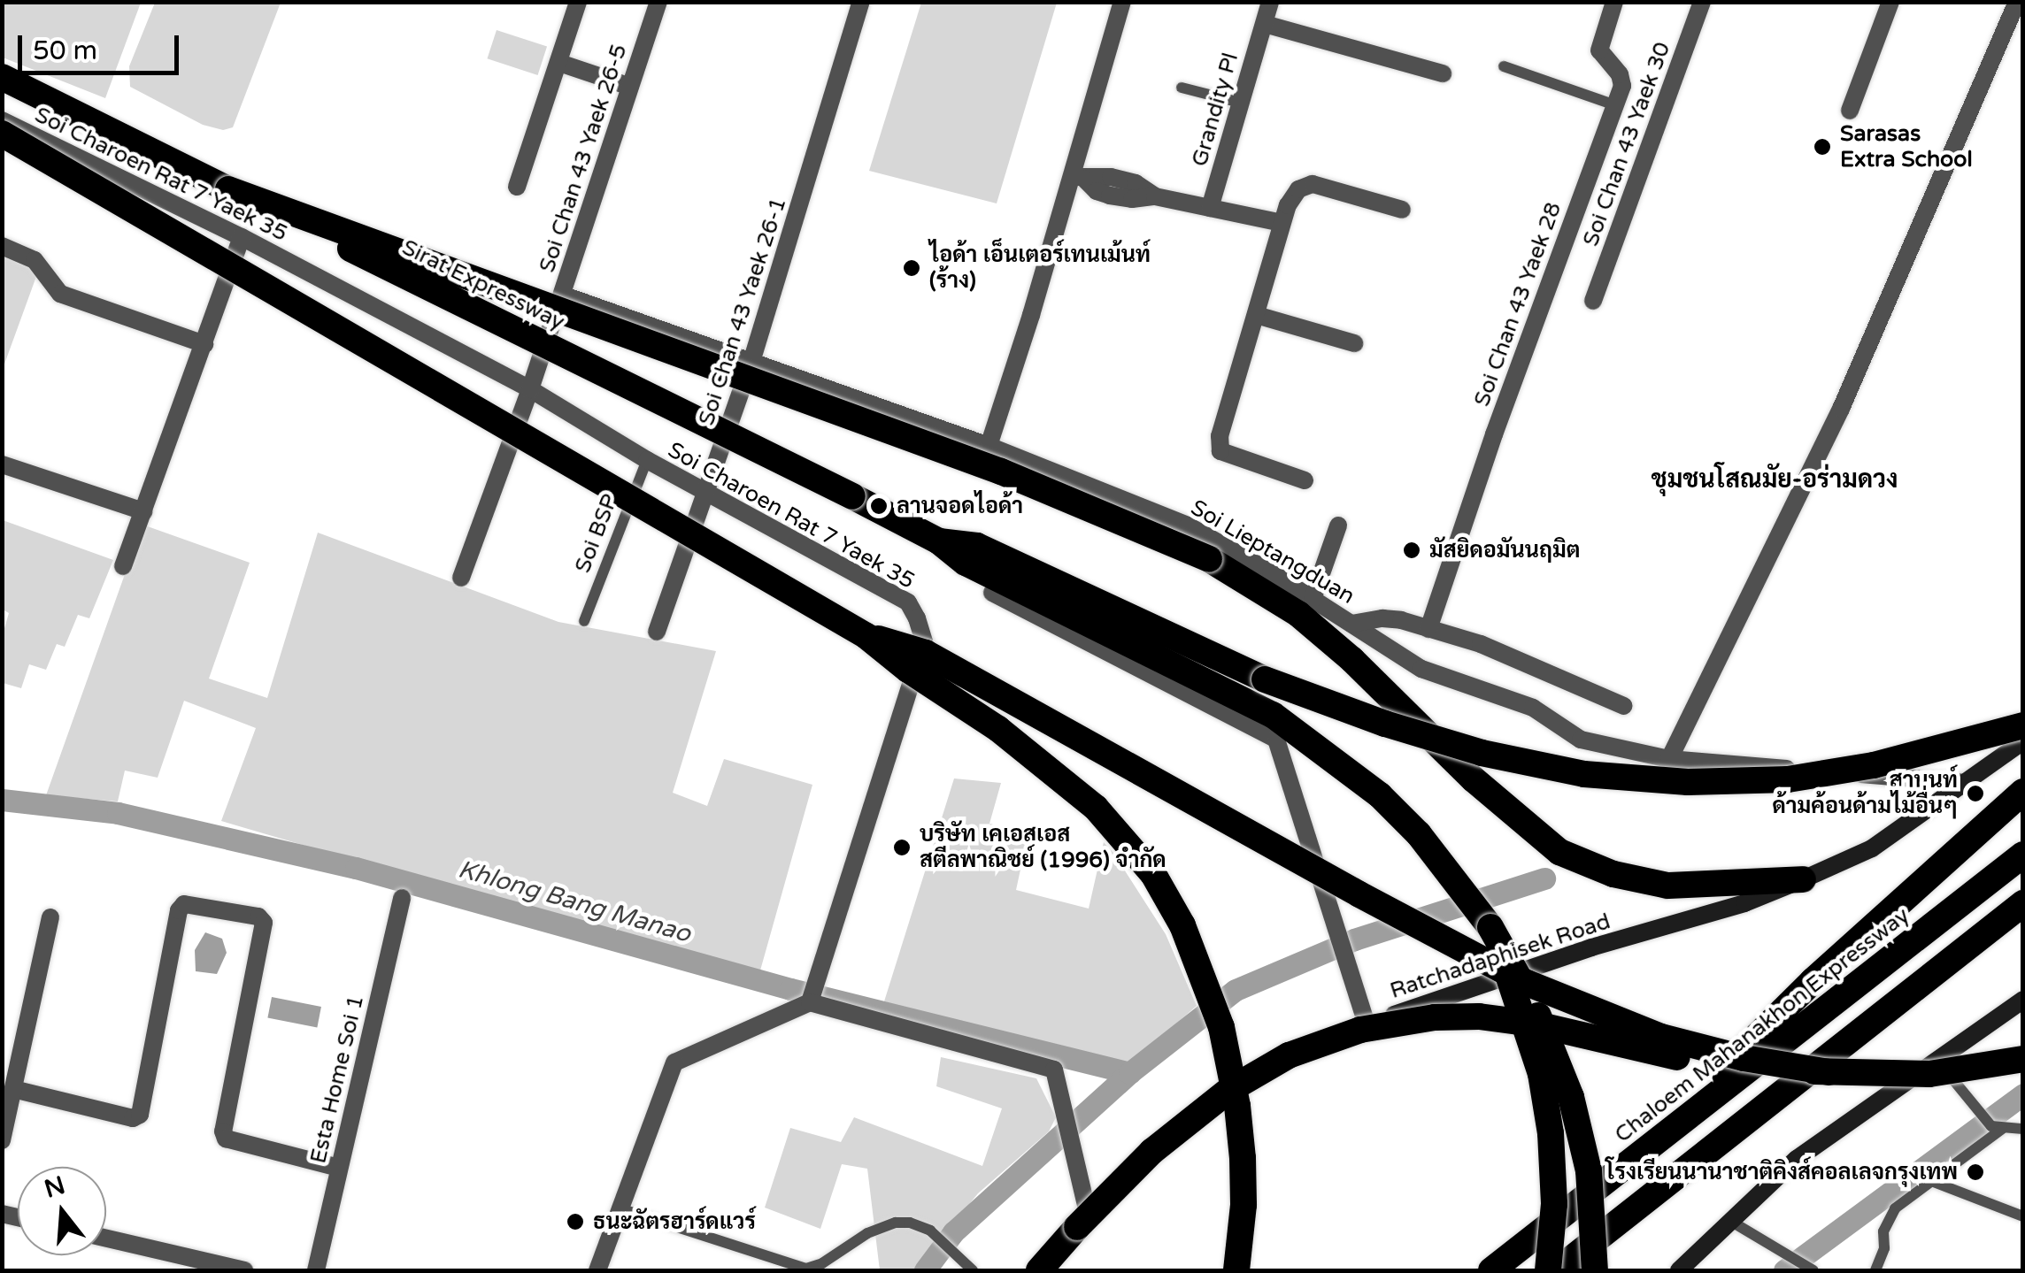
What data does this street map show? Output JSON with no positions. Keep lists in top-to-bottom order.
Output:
{
  "streets": {
    "highway": ["Sirat Expressway", "Chaloem Mahanakhon Expressway"],
    "main road": ["Ratchadaphisek Road"],
    "street": [
      "Grandity Pl",
      "Soi Chan 43 Yaek 30",
      "Soi Chan 43 Yaek 26-5",
      "Soi Charoen Rat 7 Yaek 35",
      "Soi Chan 43 Yaek 28",
      "Soi Chan 43 Yaek 26-1",
      "Soi Lieptangduan",
      "Esta Home Soi 1"
    ],
    "lane": ["Soi BSP"]
  },
  "crossings": [
    ["Soi Chan 43 Yaek 26-5", "Soi Charoen Rat 7 Yaek 35"],
    ["Soi Chan 43 Yaek 26-5", "Soi Lieptangduan"],
    ["Soi Charoen Rat 7 Yaek 35", "Soi Chan 43 Yaek 26-1"],
    ["Soi Charoen Rat 7 Yaek 35", "Soi BSP"],
    ["Soi Chan 43 Yaek 26-1", "Soi Lieptangduan"],
    ["Soi Lieptangduan", "Ratchadaphisek Road"]
  ],
  "districts": ["ชุมชนโสณมัย-อร่ามดวง"],
  "water": ["Khlong Bang Manao"],
  "places": [
    "Sarasas Extra School",
    "ไอด้า เอ็นเตอร์เทนเม้นท์ (ร้าง)",
    "ลานจอดไอด้า",
    "มัสยิดอมันนฤมิต",
    "สานนท์ ด้ามค้อนด้ามไม้อื่นๆ",
    "บริษัท เคเอสเอส สตีลพาณิชย์ (1996) จำกัด",
    "โรงเรียนนานาชาติคิงส์คอลเลจกรุงเทพ",
    "ธนะฉัตรฮาร์ดแวร์"
  ],
  "scale_bar": "50 m",
  "north": "top"
}
